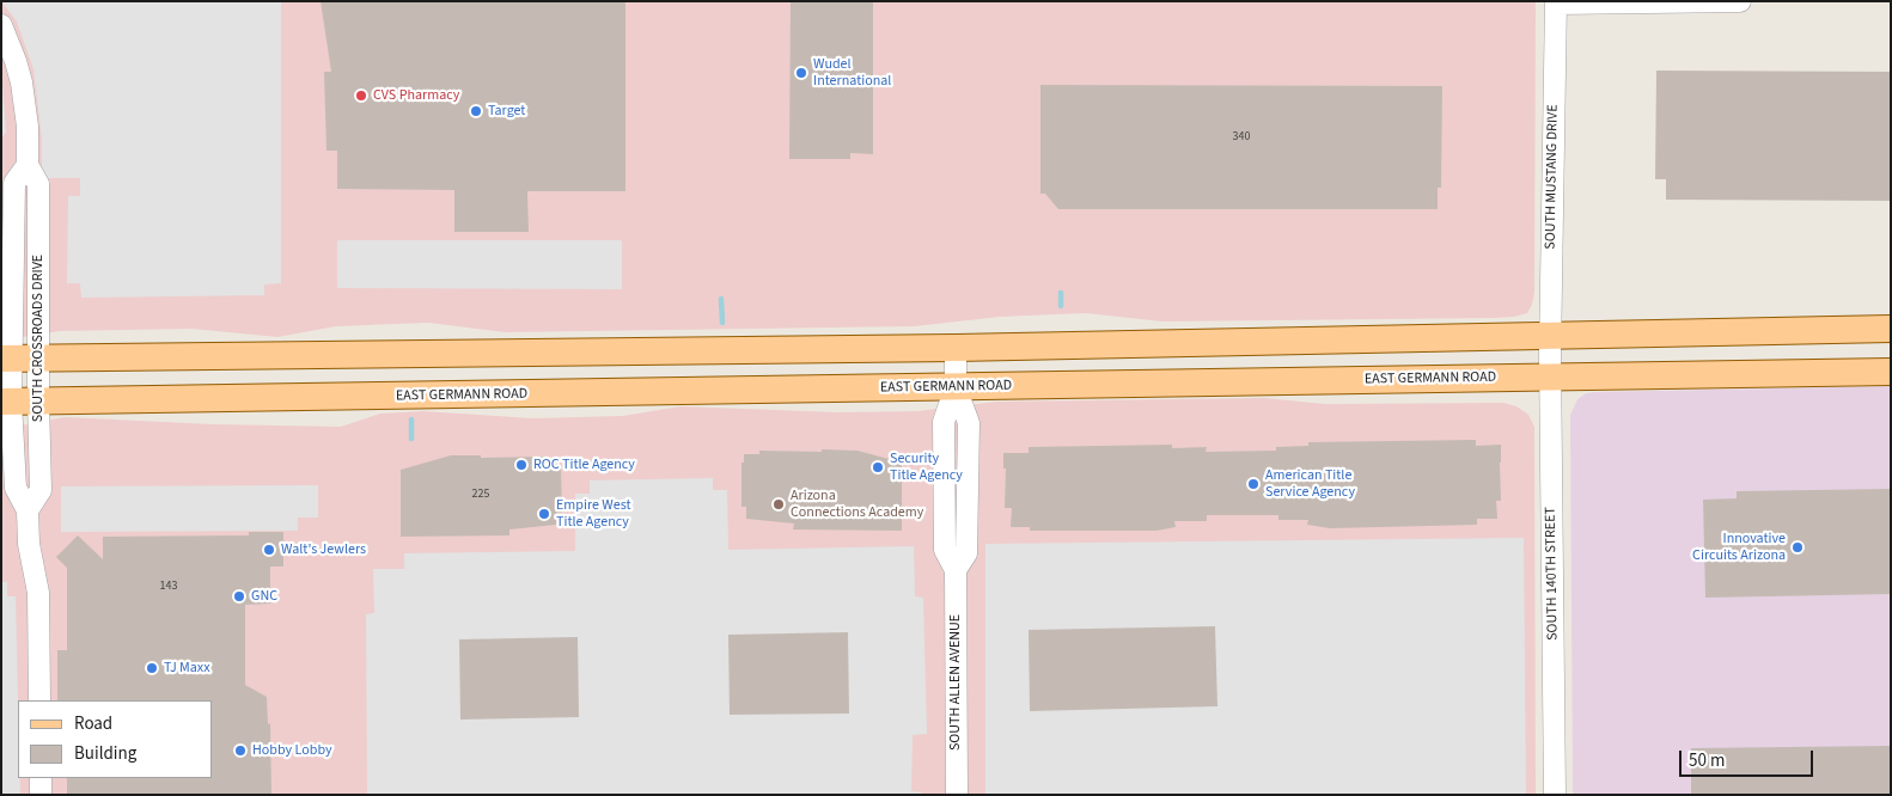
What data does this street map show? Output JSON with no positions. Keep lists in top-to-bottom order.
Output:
{
  "streets": {
    "main road": ["EAST GERMANN ROAD"],
    "street": [
      "SOUTH MUSTANG DRIVE",
      "SOUTH CROSSROADS DRIVE",
      "SOUTH 140TH STREET",
      "SOUTH ALLEN AVENUE"
    ]
  },
  "crossings": [
    ["SOUTH MUSTANG DRIVE", "EAST GERMANN ROAD"],
    ["SOUTH MUSTANG DRIVE", "SOUTH 140TH STREET"],
    ["SOUTH CROSSROADS DRIVE", "EAST GERMANN ROAD"],
    ["EAST GERMANN ROAD", "SOUTH 140TH STREET"],
    ["EAST GERMANN ROAD", "SOUTH ALLEN AVENUE"]
  ],
  "places": [
    "Wudel International",
    "CVS Pharmacy",
    "Target",
    "ROC Title Agency",
    "Security Title Agency",
    "American Title Service Agency",
    "Arizona Connections Academy",
    "Empire West Title Agency",
    "Innovative Circuits Arizona",
    "Walt's Jewlers",
    "GNC",
    "TJ Maxx",
    "Hobby Lobby"
  ],
  "house_numbers": ["340", "225", "143"],
  "legend": ["Road", "Building"],
  "scale_bar": "50 m"
}
